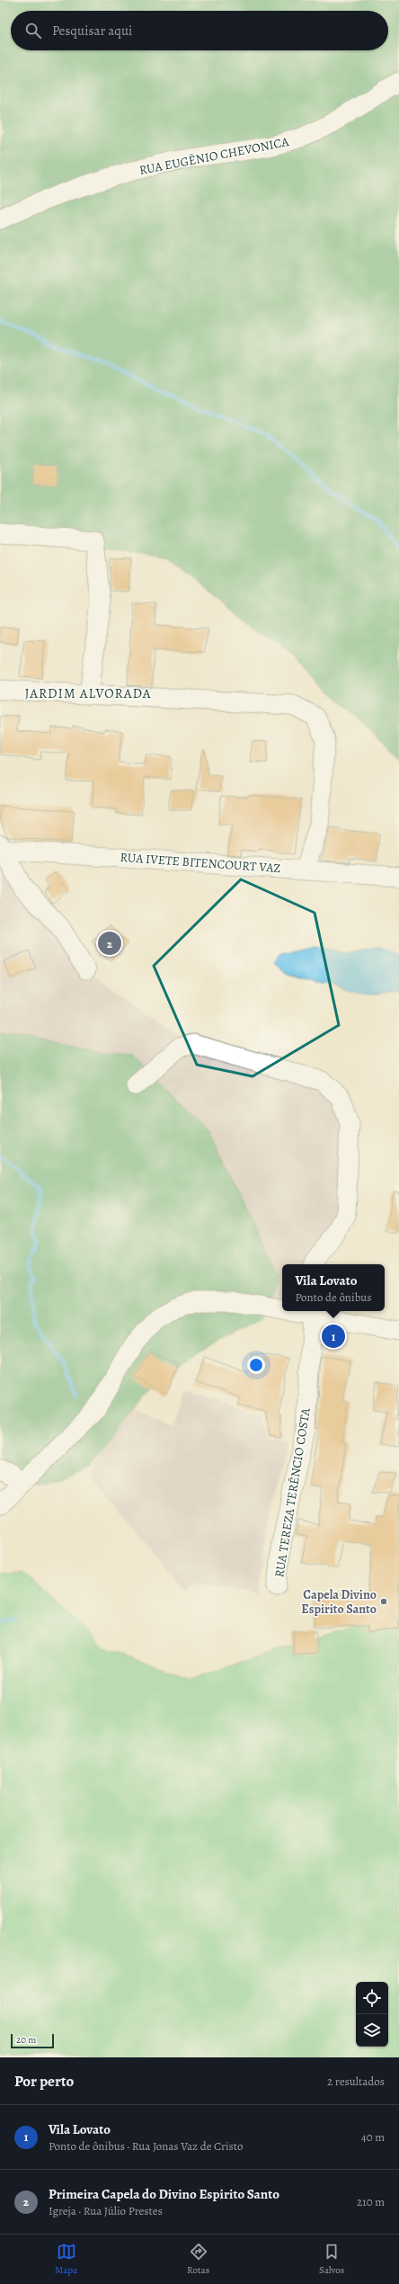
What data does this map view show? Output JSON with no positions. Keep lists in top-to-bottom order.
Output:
{
  "streets": {
    "street": ["RUA EUGÊNIO CHEVONICA", "RUA IVETE BITENCOURT VAZ", "RUA TEREZA TERÊNCIO COSTA"]
  },
  "districts": ["JARDIM ALVORADA"],
  "places": ["Capela Divino Espirito Santo"],
  "scale_bar": "20 m",
  "page": {
    "search": "Pesquisar aqui",
    "pins": ["2", "1"],
    "popup": ["Vila Lovato", "Ponto de ônibus"],
    "scale": "20 m",
    "heading": ["Por perto", "2 resultados"],
    "list": [
      {
        "mark": "1",
        "name": "Vila Lovato",
        "note": "Ponto de ônibus · Rua Jonas Vaz de Cristo",
        "value": "40 m"
      },
      {
        "mark": "2",
        "name": "Primeira Capela do Divino Espirito Santo",
        "note": "Igreja · Rua Júlio Prestes",
        "value": "210 m"
      }
    ],
    "nav": ["Mapa", "Rotas", "Salvos"]
  }
}
